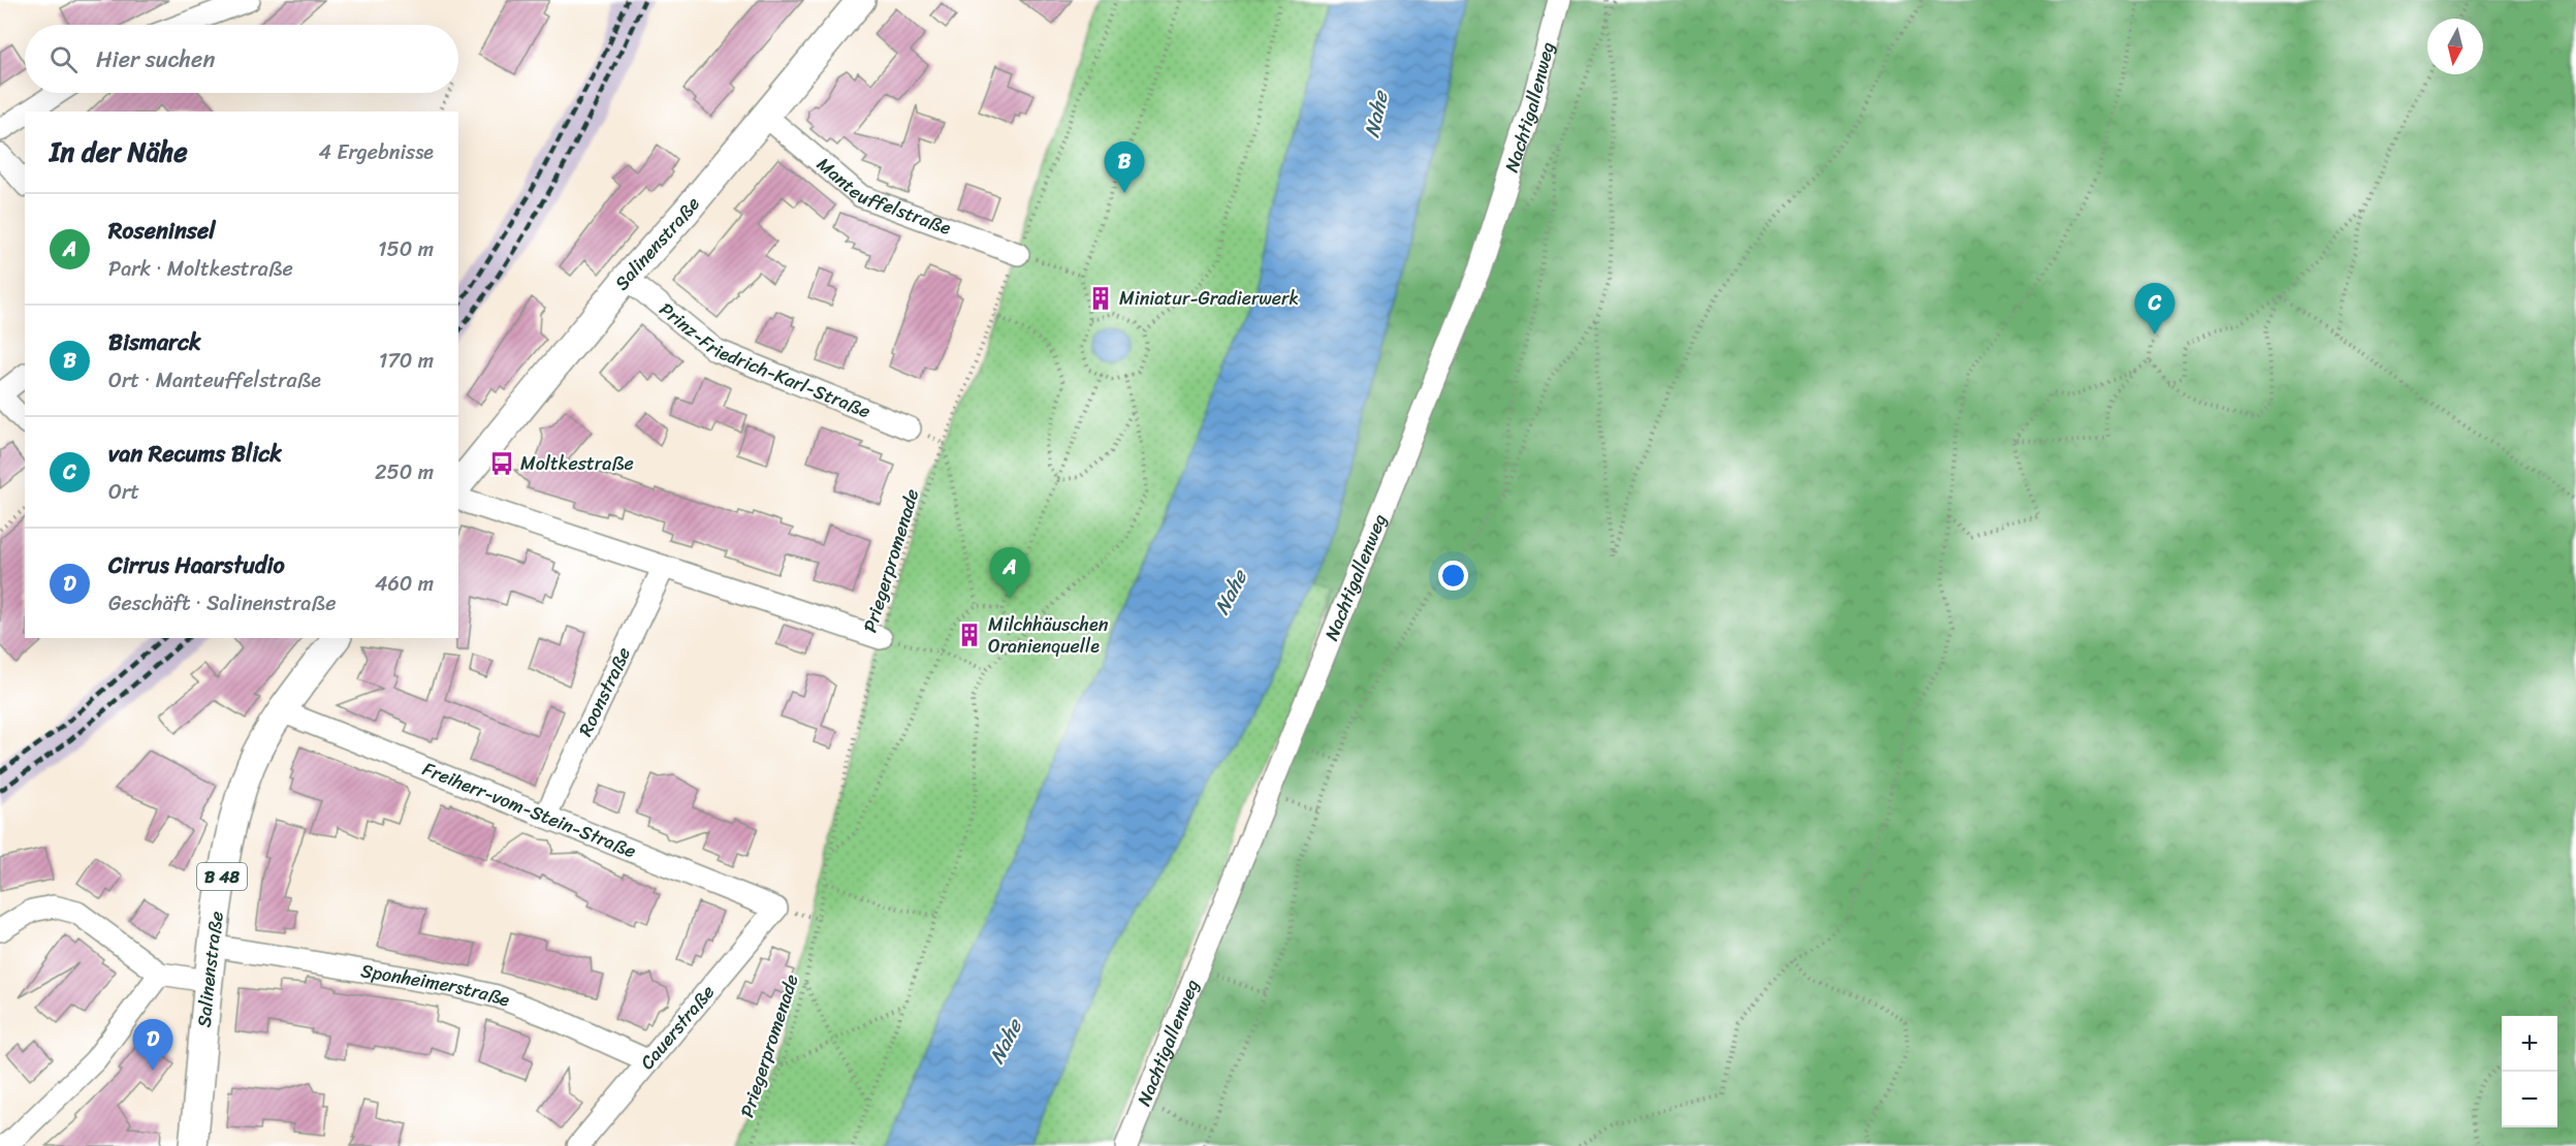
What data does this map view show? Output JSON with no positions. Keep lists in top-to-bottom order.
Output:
{
  "streets": {
    "main road": ["Salinenstraße", "B 48"],
    "street": [
      "Nachtigallenweg",
      "Manteuffelstraße",
      "Prinz-Friedrich-Karl-Straße",
      "Roonstraße",
      "Freiherr-vom-Stein-Straße",
      "Sponheimerstraße",
      "Cauerstraße"
    ],
    "path": ["Priegerpromenade"]
  },
  "crossings": [
    ["Manteuffelstraße", "Salinenstraße"],
    ["Manteuffelstraße", "Priegerpromenade"],
    ["Salinenstraße", "Prinz-Friedrich-Karl-Straße"],
    ["Salinenstraße", "Freiherr-vom-Stein-Straße"],
    ["Salinenstraße", "Sponheimerstraße"],
    ["Roonstraße", "Freiherr-vom-Stein-Straße"],
    ["Freiherr-vom-Stein-Straße", "Cauerstraße"],
    ["Sponheimerstraße", "Cauerstraße"]
  ],
  "water": ["Nahe"],
  "places": {
    "building": ["Miniatur-Gradierwerk", "Milchhäuschen Oranienquelle"],
    "bus stop": ["Moltkestraße"]
  },
  "north": "bottom",
  "page": {
    "search": "Hier suchen",
    "heading": ["In der Nähe", "4 Ergebnisse"],
    "pins": [
      "B",
      "C",
      "A",
      "D"
    ],
    "list": [
      {
        "mark": "A",
        "name": "Roseninsel",
        "note": "Park · Moltkestraße",
        "value": "150 m"
      },
      {
        "mark": "B",
        "name": "Bismarck",
        "note": "Ort · Manteuffelstraße",
        "value": "170 m"
      },
      {
        "mark": "C",
        "name": "van Recums Blick",
        "note": "Ort",
        "value": "250 m"
      },
      {
        "mark": "D",
        "name": "Cirrus Haarstudio",
        "note": "Geschäft · Salinenstraße",
        "value": "460 m"
      }
    ],
    "map_buttons": ["+", "−"]
  }
}
